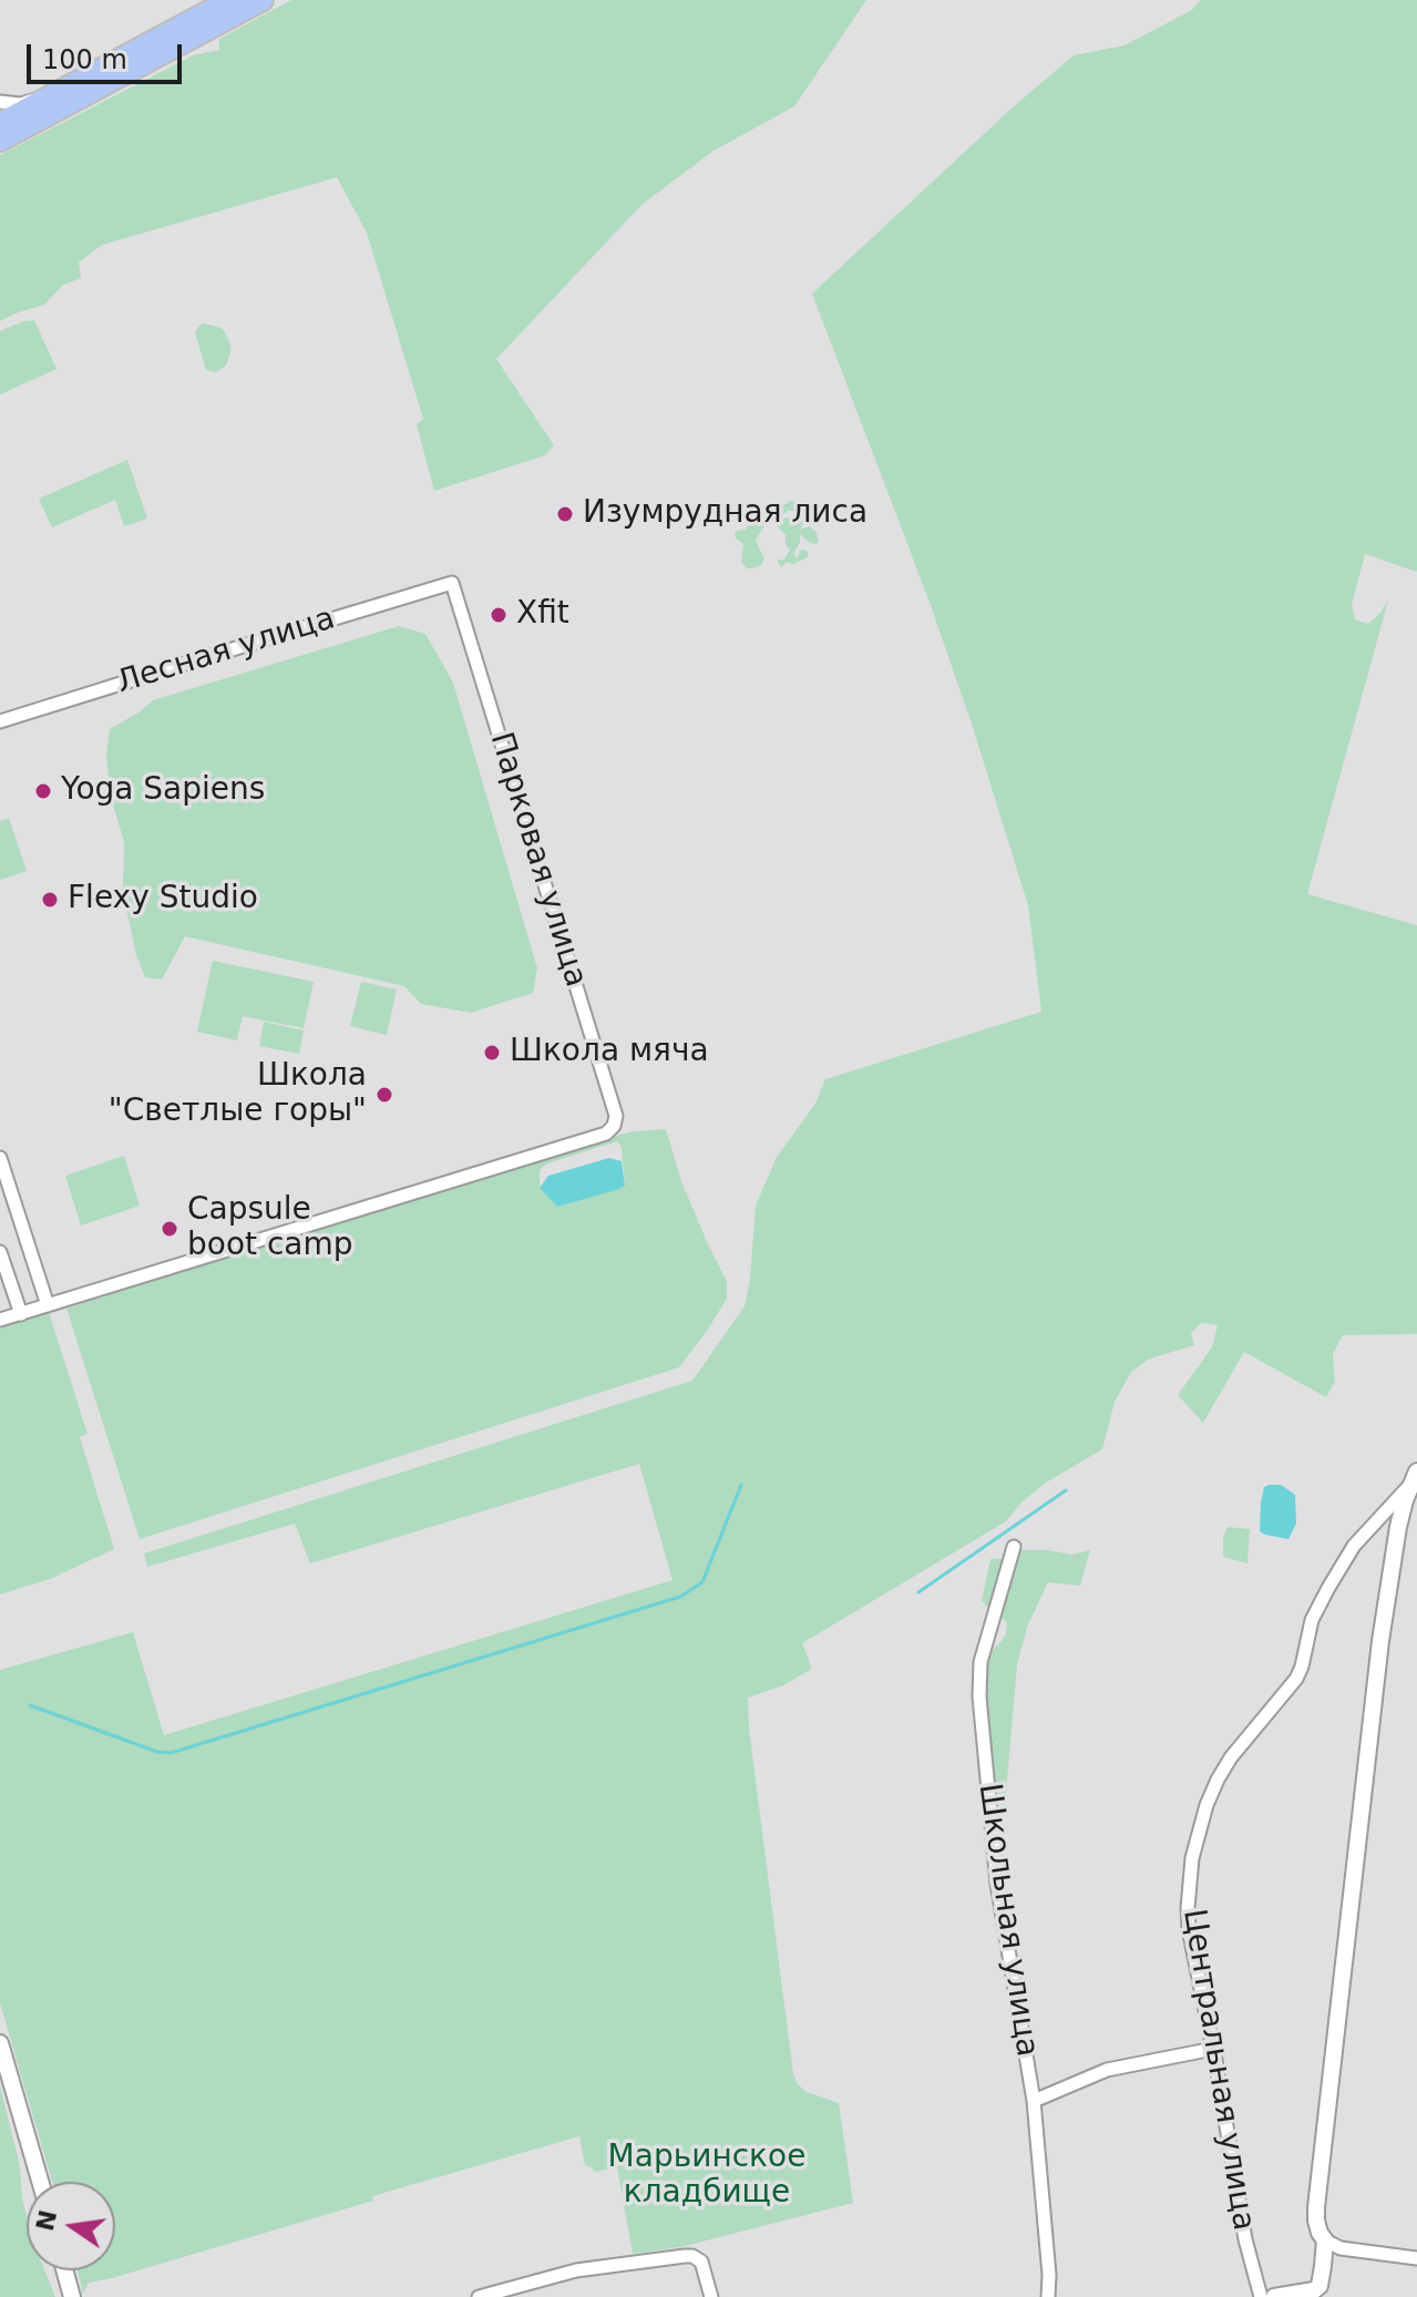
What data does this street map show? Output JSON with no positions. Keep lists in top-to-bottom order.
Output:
{
  "streets": {
    "street": [
      "Лесная улица",
      "Парковая улица",
      "Школьная улица",
      "Центральная улица"
    ]
  },
  "crossings": [
    ["Лесная улица", "Парковая улица"]
  ],
  "parks": ["Марьинское кладбище"],
  "places": [
    "Изумрудная лиса",
    "Xfit",
    "Yoga Sapiens",
    "Flexy Studio",
    "Школа мяча",
    "Школа \"Светлые горы\"",
    "Capsule boot camp"
  ],
  "scale_bar": "100 m",
  "north": "left"
}
